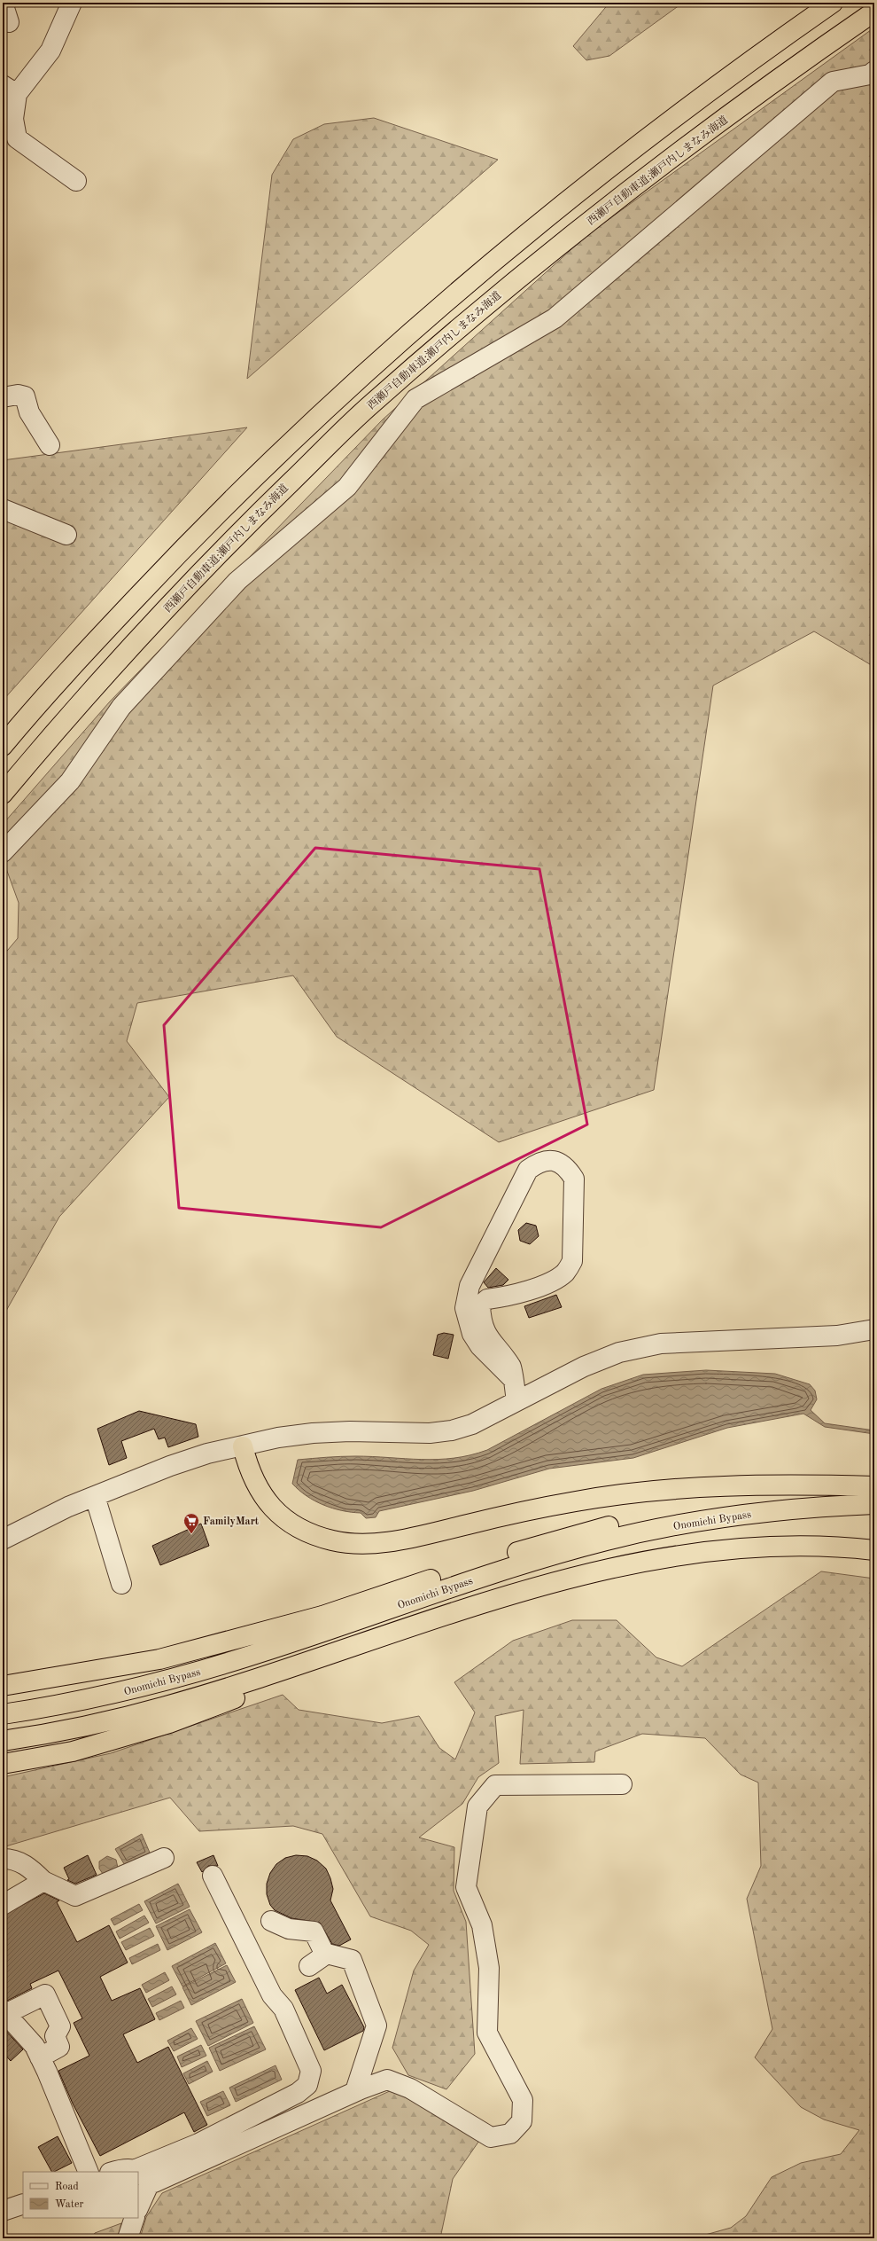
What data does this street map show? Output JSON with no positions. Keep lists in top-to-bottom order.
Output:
{
  "streets": {
    "highway": ["西瀬戸自動車道;瀬戸内しまなみ海道", "Onomichi Bypass"]
  },
  "places": {
    "supermarket": ["FamilyMart"]
  },
  "legend": ["Road", "Water"]
}
